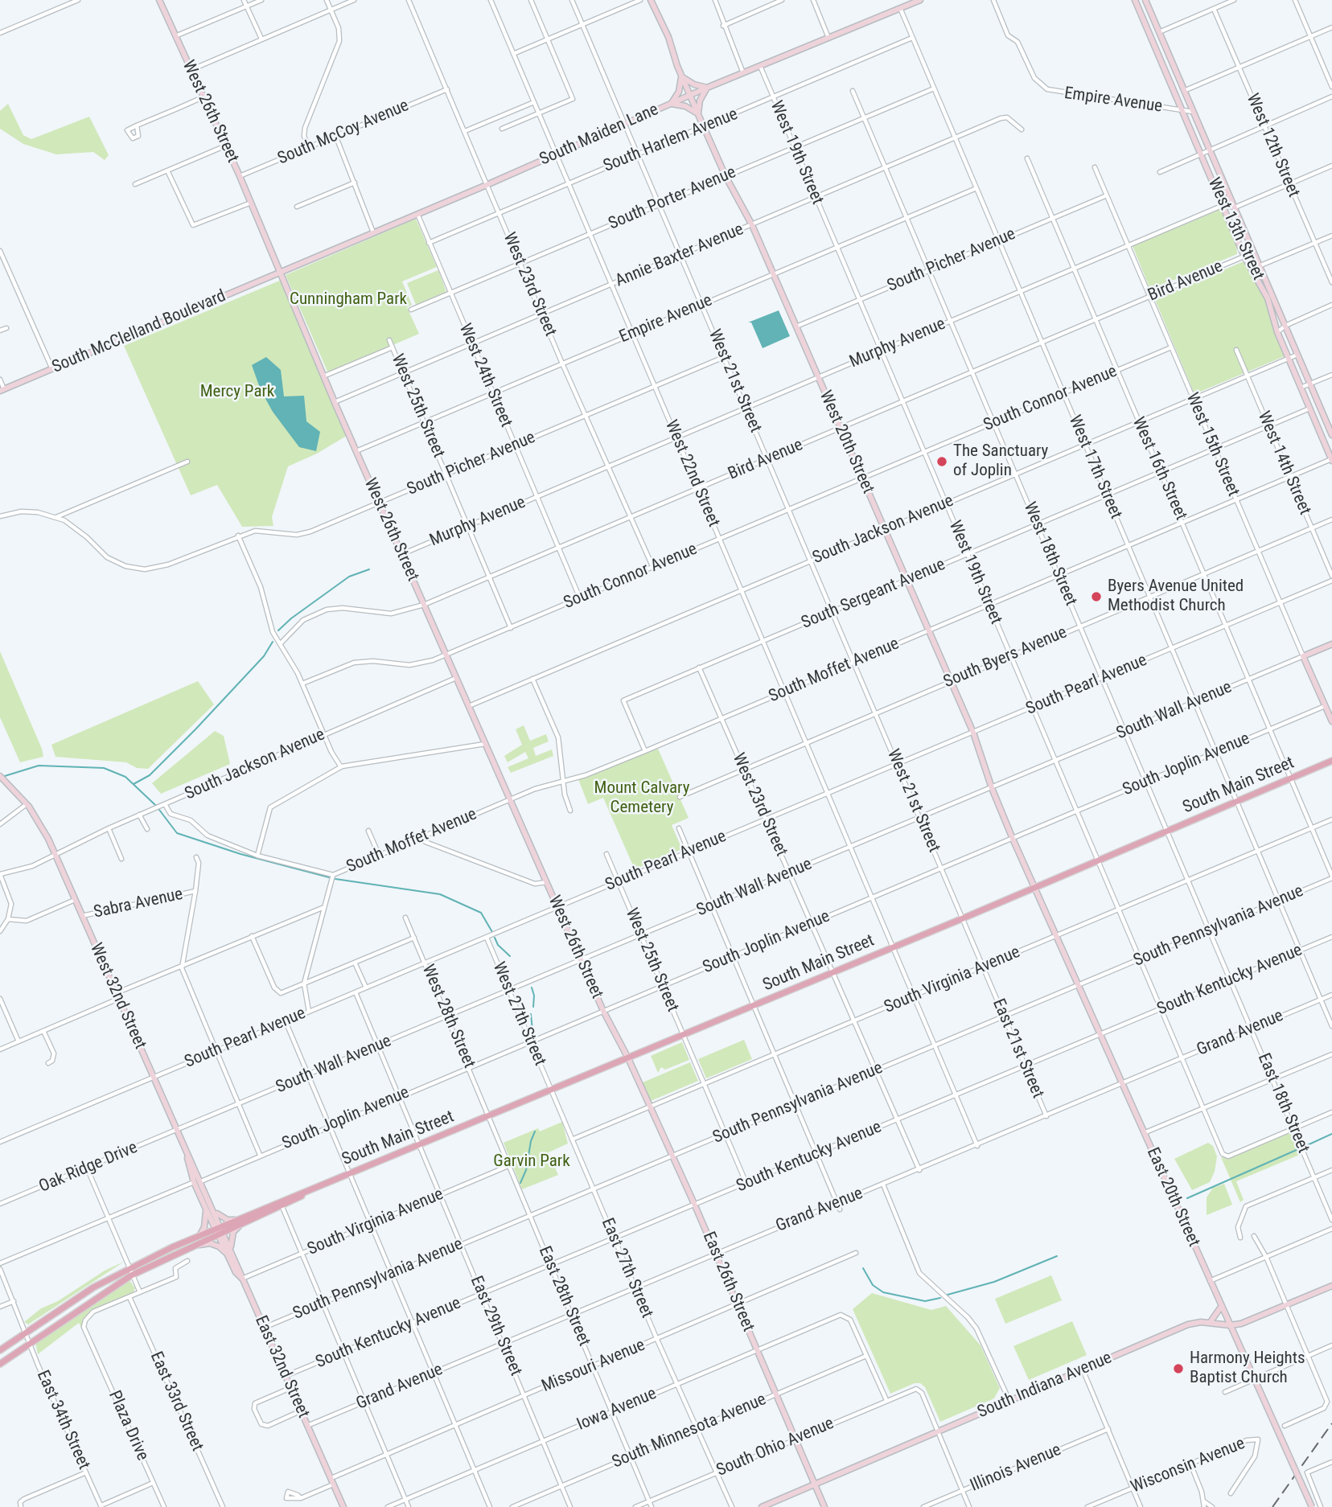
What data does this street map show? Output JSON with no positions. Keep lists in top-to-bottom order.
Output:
{
  "streets": {
    "main road": [
      "West 26th Street",
      "South Maiden Lane",
      "West 13th Street",
      "South McClelland Boulevard",
      "West 20th Street",
      "West 15th Street",
      "South Wall Avenue",
      "South Joplin Avenue",
      "South Main Street",
      "West 32nd Street",
      "East 20th Street",
      "East 26th Street",
      "East 32nd Street",
      "South Indiana Avenue"
    ],
    "street": [
      "Empire Avenue",
      "South McCoy Avenue",
      "South Harlem Avenue",
      "West 12th Street",
      "West 19th Street",
      "South Porter Avenue",
      "Annie Baxter Avenue",
      "South Picher Avenue",
      "Bird Avenue",
      "West 23rd Street",
      "Murphy Avenue",
      "West 24th Street",
      "West 21st Street",
      "South Connor Avenue",
      "West 25th Street",
      "West 14th Street",
      "West 17th Street",
      "West 16th Street",
      "West 22nd Street",
      "South Jackson Avenue",
      "West 18th Street",
      "South Sergeant Avenue",
      "South Byers Avenue",
      "South Moffet Avenue",
      "South Pearl Avenue",
      "Sabra Avenue",
      "South Pennsylvania Avenue",
      "South Virginia Avenue",
      "South Kentucky Avenue",
      "West 27th Street",
      "West 28th Street",
      "Grand Avenue",
      "East 21st Street",
      "East 18th Street",
      "Oak Ridge Drive",
      "East 27th Street",
      "East 28th Street",
      "East 29th Street",
      "Missouri Avenue",
      "East 33rd Street",
      "Iowa Avenue",
      "East 34th Street",
      "Plaza Drive",
      "South Minnesota Avenue",
      "South Ohio Avenue",
      "Wisconsin Avenue",
      "Illinois Avenue"
    ]
  },
  "crossings": [
    ["Empire Avenue", "West 26th Street"],
    ["Empire Avenue", "West 12th Street"],
    ["Empire Avenue", "West 19th Street"],
    ["Empire Avenue", "West 13th Street"],
    ["Empire Avenue", "West 23rd Street"],
    ["Empire Avenue", "West 24th Street"],
    ["Empire Avenue", "West 21st Street"],
    ["Empire Avenue", "West 25th Street"],
    ["Empire Avenue", "West 20th Street"],
    ["Empire Avenue", "West 17th Street"],
    ["Empire Avenue", "West 22nd Street"],
    ["Empire Avenue", "West 18th Street"],
    ["West 26th Street", "South McCoy Avenue"],
    ["West 26th Street", "South Maiden Lane"],
    ["West 26th Street", "Annie Baxter Avenue"],
    ["West 26th Street", "South Picher Avenue"],
    ["West 26th Street", "Bird Avenue"],
    ["West 26th Street", "South McClelland Boulevard"],
    ["West 26th Street", "Murphy Avenue"],
    ["West 26th Street", "South Connor Avenue"],
    ["West 26th Street", "South Jackson Avenue"],
    ["West 26th Street", "South Moffet Avenue"],
    ["West 26th Street", "South Pearl Avenue"],
    ["West 26th Street", "South Wall Avenue"],
    ["West 26th Street", "South Joplin Avenue"],
    ["West 26th Street", "South Main Street"],
    ["West 26th Street", "East 26th Street"],
    ["South McCoy Avenue", "West 23rd Street"],
    ["South Maiden Lane", "West 19th Street"],
    ["South Maiden Lane", "West 23rd Street"],
    ["South Maiden Lane", "South McClelland Boulevard"],
    ["South Maiden Lane", "West 24th Street"],
    ["South Maiden Lane", "West 21st Street"],
    ["South Maiden Lane", "West 20th Street"],
    ["South Maiden Lane", "West 17th Street"],
    ["South Maiden Lane", "West 22nd Street"],
    ["South Harlem Avenue", "West 19th Street"],
    ["South Harlem Avenue", "West 23rd Street"],
    ["South Harlem Avenue", "West 24th Street"],
    ["South Harlem Avenue", "West 21st Street"],
    ["South Harlem Avenue", "West 20th Street"],
    ["South Harlem Avenue", "West 17th Street"],
    ["South Harlem Avenue", "West 22nd Street"],
    ["West 19th Street", "South Porter Avenue"],
    ["West 19th Street", "Annie Baxter Avenue"],
    ["West 19th Street", "South Picher Avenue"],
    ["West 19th Street", "Bird Avenue"],
    ["West 19th Street", "Murphy Avenue"],
    ["West 19th Street", "South Connor Avenue"],
    ["West 19th Street", "South Jackson Avenue"],
    ["West 19th Street", "South Sergeant Avenue"],
    ["West 19th Street", "South Byers Avenue"],
    ["West 19th Street", "South Moffet Avenue"],
    ["West 19th Street", "South Pearl Avenue"],
    ["West 19th Street", "South Wall Avenue"],
    ["West 19th Street", "South Joplin Avenue"],
    ["West 19th Street", "South Main Street"],
    ["West 19th Street", "South Pennsylvania Avenue"],
    ["West 19th Street", "South Virginia Avenue"],
    ["West 19th Street", "South Kentucky Avenue"],
    ["West 19th Street", "Grand Avenue"],
    ["West 19th Street", "East 18th Street"],
    ["South Porter Avenue", "West 23rd Street"],
    ["South Porter Avenue", "West 24th Street"],
    ["South Porter Avenue", "West 21st Street"],
    ["South Porter Avenue", "West 20th Street"],
    ["South Porter Avenue", "West 17th Street"],
    ["South Porter Avenue", "West 22nd Street"],
    ["South Porter Avenue", "West 18th Street"],
    ["West 13th Street", "Bird Avenue"],
    ["West 13th Street", "Murphy Avenue"],
    ["West 13th Street", "South Jackson Avenue"],
    ["West 13th Street", "South Sergeant Avenue"],
    ["West 13th Street", "South Moffet Avenue"],
    ["Annie Baxter Avenue", "West 23rd Street"],
    ["Annie Baxter Avenue", "West 24th Street"],
    ["Annie Baxter Avenue", "West 21st Street"],
    ["Annie Baxter Avenue", "West 25th Street"],
    ["Annie Baxter Avenue", "West 20th Street"],
    ["Annie Baxter Avenue", "West 17th Street"],
    ["Annie Baxter Avenue", "West 22nd Street"],
    ["Annie Baxter Avenue", "West 18th Street"],
    ["South Picher Avenue", "West 23rd Street"],
    ["South Picher Avenue", "West 24th Street"],
    ["South Picher Avenue", "West 21st Street"],
    ["South Picher Avenue", "West 25th Street"],
    ["South Picher Avenue", "West 20th Street"],
    ["South Picher Avenue", "West 15th Street"],
    ["South Picher Avenue", "West 17th Street"],
    ["South Picher Avenue", "West 16th Street"],
    ["South Picher Avenue", "West 22nd Street"],
    ["South Picher Avenue", "West 18th Street"],
    ["Bird Avenue", "West 23rd Street"],
    ["Bird Avenue", "West 24th Street"],
    ["Bird Avenue", "West 21st Street"],
    ["Bird Avenue", "West 25th Street"],
    ["Bird Avenue", "West 20th Street"],
    ["Bird Avenue", "West 15th Street"],
    ["Bird Avenue", "West 17th Street"],
    ["Bird Avenue", "West 16th Street"],
    ["Bird Avenue", "West 22nd Street"],
    ["Bird Avenue", "West 18th Street"],
    ["West 23rd Street", "Murphy Avenue"],
    ["West 23rd Street", "South Connor Avenue"],
    ["West 23rd Street", "South Sergeant Avenue"],
    ["West 23rd Street", "South Byers Avenue"],
    ["West 23rd Street", "South Moffet Avenue"],
    ["West 23rd Street", "South Pearl Avenue"],
    ["West 23rd Street", "South Wall Avenue"],
    ["West 23rd Street", "South Joplin Avenue"],
    ["West 23rd Street", "South Main Street"],
    ["West 23rd Street", "South Pennsylvania Avenue"],
    ["West 23rd Street", "South Virginia Avenue"],
    ["West 23rd Street", "South Kentucky Avenue"],
    ["West 23rd Street", "Grand Avenue"],
    ["Murphy Avenue", "West 24th Street"],
    ["Murphy Avenue", "West 21st Street"],
    ["Murphy Avenue", "West 25th Street"],
    ["Murphy Avenue", "West 20th Street"],
    ["Murphy Avenue", "West 15th Street"],
    ["Murphy Avenue", "West 17th Street"],
    ["Murphy Avenue", "West 16th Street"],
    ["Murphy Avenue", "West 22nd Street"],
    ["Murphy Avenue", "West 18th Street"],
    ["West 24th Street", "South Connor Avenue"],
    ["West 21st Street", "South Connor Avenue"],
    ["West 21st Street", "South Jackson Avenue"],
    ["West 21st Street", "South Sergeant Avenue"],
    ["West 21st Street", "South Byers Avenue"],
    ["West 21st Street", "South Moffet Avenue"],
    ["West 21st Street", "South Pearl Avenue"],
    ["West 21st Street", "South Wall Avenue"],
    ["West 21st Street", "South Joplin Avenue"],
    ["West 21st Street", "South Main Street"],
    ["West 21st Street", "East 21st Street"],
    ["South Connor Avenue", "West 25th Street"],
    ["South Connor Avenue", "West 20th Street"],
    ["South Connor Avenue", "West 15th Street"],
    ["South Connor Avenue", "West 17th Street"],
    ["South Connor Avenue", "West 16th Street"],
    ["South Connor Avenue", "West 22nd Street"],
    ["South Connor Avenue", "West 18th Street"],
    ["West 25th Street", "South Pearl Avenue"],
    ["West 25th Street", "South Wall Avenue"],
    ["West 25th Street", "South Joplin Avenue"],
    ["West 25th Street", "South Main Street"],
    ["West 25th Street", "South Pennsylvania Avenue"],
    ["West 25th Street", "South Virginia Avenue"],
    ["West 25th Street", "South Kentucky Avenue"],
    ["West 20th Street", "South Jackson Avenue"],
    ["West 20th Street", "South Sergeant Avenue"],
    ["West 20th Street", "South Byers Avenue"],
    ["West 20th Street", "South Moffet Avenue"],
    ["West 20th Street", "South Pearl Avenue"],
    ["West 20th Street", "South Wall Avenue"],
    ["West 20th Street", "South Joplin Avenue"],
    ["West 20th Street", "South Main Street"],
    ["West 20th Street", "East 20th Street"],
    ["West 15th Street", "South Jackson Avenue"],
    ["West 15th Street", "South Sergeant Avenue"],
    ["West 15th Street", "South Byers Avenue"],
    ["West 15th Street", "South Moffet Avenue"],
    ["West 15th Street", "South Pearl Avenue"],
    ["West 15th Street", "South Wall Avenue"],
    ["West 15th Street", "South Joplin Avenue"],
    ["West 14th Street", "South Jackson Avenue"],
    ["West 14th Street", "South Sergeant Avenue"],
    ["West 14th Street", "South Byers Avenue"],
    ["West 14th Street", "South Moffet Avenue"],
    ["West 17th Street", "South Jackson Avenue"],
    ["West 17th Street", "South Sergeant Avenue"],
    ["West 17th Street", "South Byers Avenue"],
    ["West 17th Street", "South Moffet Avenue"],
    ["West 17th Street", "South Pearl Avenue"],
    ["West 17th Street", "South Wall Avenue"],
    ["West 17th Street", "South Joplin Avenue"],
    ["West 17th Street", "South Main Street"],
    ["West 17th Street", "South Pennsylvania Avenue"],
    ["West 17th Street", "South Virginia Avenue"],
    ["West 17th Street", "South Kentucky Avenue"],
    ["West 17th Street", "Grand Avenue"],
    ["West 16th Street", "South Jackson Avenue"],
    ["West 16th Street", "South Sergeant Avenue"],
    ["West 16th Street", "South Byers Avenue"],
    ["West 16th Street", "South Moffet Avenue"],
    ["West 16th Street", "South Pearl Avenue"],
    ["West 16th Street", "South Wall Avenue"],
    ["West 16th Street", "South Joplin Avenue"],
    ["West 16th Street", "South Main Street"],
    ["West 16th Street", "South Pennsylvania Avenue"],
    ["West 16th Street", "South Virginia Avenue"],
    ["West 22nd Street", "South Jackson Avenue"],
    ["West 22nd Street", "South Sergeant Avenue"],
    ["West 22nd Street", "South Byers Avenue"],
    ["West 22nd Street", "South Moffet Avenue"],
    ["West 22nd Street", "South Pearl Avenue"],
    ["West 22nd Street", "South Wall Avenue"],
    ["West 22nd Street", "South Joplin Avenue"],
    ["West 22nd Street", "South Main Street"],
    ["West 22nd Street", "South Pennsylvania Avenue"],
    ["West 22nd Street", "South Virginia Avenue"],
    ["West 22nd Street", "South Kentucky Avenue"],
    ["West 22nd Street", "Grand Avenue"],
    ["South Jackson Avenue", "West 18th Street"],
    ["South Jackson Avenue", "West 32nd Street"],
    ["West 18th Street", "South Sergeant Avenue"],
    ["West 18th Street", "South Byers Avenue"],
    ["West 18th Street", "South Moffet Avenue"],
    ["West 18th Street", "South Pearl Avenue"],
    ["West 18th Street", "South Wall Avenue"],
    ["West 18th Street", "South Joplin Avenue"],
    ["West 18th Street", "South Main Street"],
    ["West 18th Street", "East 18th Street"],
    ["South Sergeant Avenue", "South Moffet Avenue"],
    ["South Pearl Avenue", "West 32nd Street"],
    ["South Pearl Avenue", "West 27th Street"],
    ["South Pearl Avenue", "West 28th Street"],
    ["South Pearl Avenue", "East 29th Street"],
    ["South Wall Avenue", "West 32nd Street"],
    ["South Wall Avenue", "West 27th Street"],
    ["South Wall Avenue", "West 28th Street"],
    ["South Wall Avenue", "Oak Ridge Drive"],
    ["South Wall Avenue", "East 29th Street"],
    ["South Joplin Avenue", "West 32nd Street"],
    ["South Joplin Avenue", "West 27th Street"],
    ["South Joplin Avenue", "West 28th Street"],
    ["South Joplin Avenue", "East 29th Street"],
    ["South Main Street", "West 32nd Street"],
    ["South Main Street", "West 27th Street"],
    ["South Main Street", "West 28th Street"],
    ["South Main Street", "East 21st Street"],
    ["South Main Street", "East 18th Street"],
    ["South Main Street", "East 20th Street"],
    ["South Main Street", "East 27th Street"],
    ["South Main Street", "East 26th Street"],
    ["South Main Street", "East 28th Street"],
    ["South Main Street", "East 29th Street"],
    ["South Main Street", "East 32nd Street"],
    ["South Main Street", "East 34th Street"],
    ["Sabra Avenue", "West 32nd Street"],
    ["South Pennsylvania Avenue", "East 21st Street"],
    ["South Pennsylvania Avenue", "East 18th Street"],
    ["South Pennsylvania Avenue", "East 20th Street"],
    ["South Pennsylvania Avenue", "East 27th Street"],
    ["South Pennsylvania Avenue", "East 26th Street"],
    ["South Pennsylvania Avenue", "East 28th Street"],
    ["South Pennsylvania Avenue", "East 29th Street"],
    ["South Pennsylvania Avenue", "East 32nd Street"],
    ["South Virginia Avenue", "East 21st Street"],
    ["South Virginia Avenue", "East 18th Street"],
    ["South Virginia Avenue", "East 20th Street"],
    ["South Virginia Avenue", "East 27th Street"],
    ["South Virginia Avenue", "East 26th Street"],
    ["South Virginia Avenue", "East 28th Street"],
    ["South Virginia Avenue", "East 29th Street"],
    ["South Virginia Avenue", "East 32nd Street"],
    ["South Kentucky Avenue", "East 21st Street"],
    ["South Kentucky Avenue", "East 18th Street"],
    ["South Kentucky Avenue", "East 20th Street"],
    ["South Kentucky Avenue", "East 27th Street"],
    ["South Kentucky Avenue", "East 26th Street"],
    ["South Kentucky Avenue", "East 28th Street"],
    ["South Kentucky Avenue", "East 29th Street"],
    ["South Kentucky Avenue", "East 32nd Street"],
    ["West 32nd Street", "Oak Ridge Drive"],
    ["West 27th Street", "East 27th Street"],
    ["West 28th Street", "East 28th Street"],
    ["Grand Avenue", "East 21st Street"],
    ["Grand Avenue", "East 18th Street"],
    ["Grand Avenue", "East 20th Street"],
    ["Grand Avenue", "East 27th Street"],
    ["Grand Avenue", "East 26th Street"],
    ["Grand Avenue", "East 28th Street"],
    ["Grand Avenue", "East 29th Street"],
    ["Grand Avenue", "East 32nd Street"],
    ["East 20th Street", "South Indiana Avenue"],
    ["East 27th Street", "Missouri Avenue"],
    ["East 27th Street", "Iowa Avenue"],
    ["East 27th Street", "South Minnesota Avenue"],
    ["East 27th Street", "South Ohio Avenue"],
    ["East 26th Street", "Missouri Avenue"],
    ["East 26th Street", "South Indiana Avenue"],
    ["East 26th Street", "Iowa Avenue"],
    ["East 26th Street", "South Minnesota Avenue"],
    ["East 26th Street", "South Ohio Avenue"],
    ["East 28th Street", "Missouri Avenue"],
    ["East 28th Street", "Iowa Avenue"],
    ["East 28th Street", "South Minnesota Avenue"],
    ["East 28th Street", "South Ohio Avenue"],
    ["East 29th Street", "Missouri Avenue"],
    ["East 29th Street", "Iowa Avenue"],
    ["East 29th Street", "South Minnesota Avenue"],
    ["Missouri Avenue", "East 32nd Street"],
    ["South Indiana Avenue", "South Ohio Avenue"],
    ["East 33rd Street", "Plaza Drive"],
    ["Iowa Avenue", "South Minnesota Avenue"]
  ],
  "parks": [
    "Cunningham Park",
    "Mercy Park",
    "Mount Calvary Cemetery",
    "Garvin Park"
  ],
  "places": ["The Sanctuary of Joplin", "Byers Avenue United Methodist Church", "Harmony Heights Baptist Church"]
}
